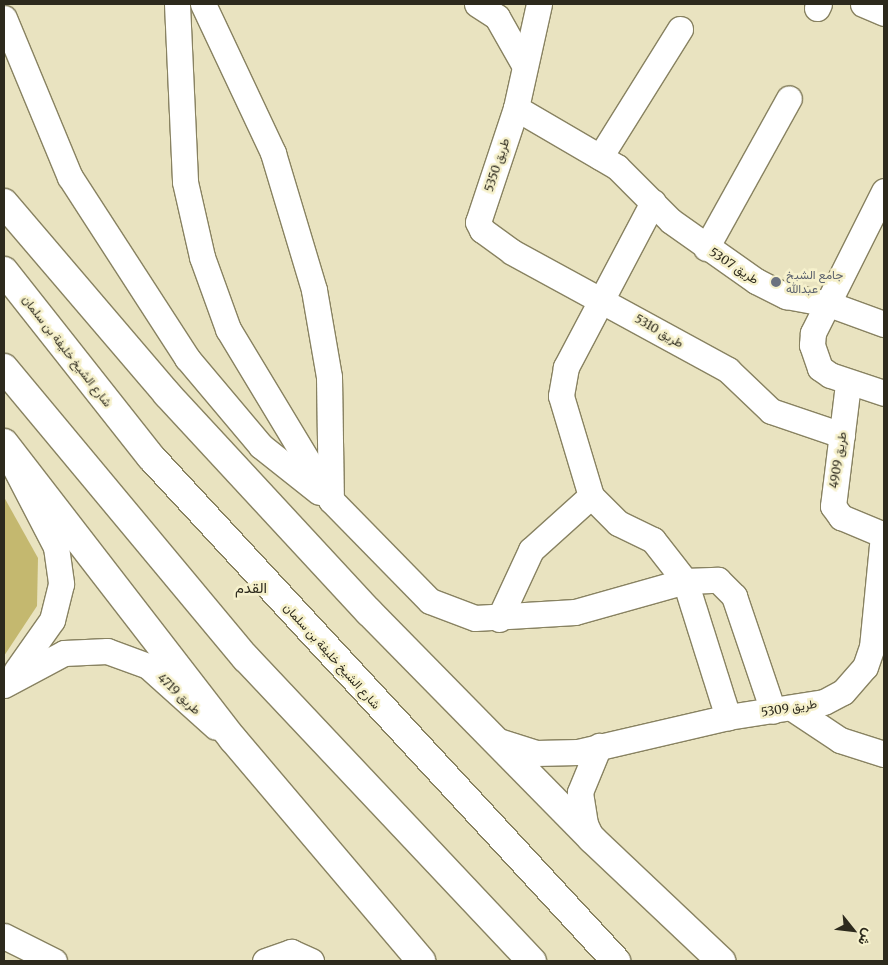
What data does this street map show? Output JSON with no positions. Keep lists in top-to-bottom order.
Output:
{
  "streets": {
    "highway": ["شارع الشيخ خليفة بن سلمان"],
    "street": [
      "طريق 5350",
      "طريق 5307",
      "طريق 5310",
      "طريق 4909",
      "طريق 4719",
      "طريق 5309"
    ]
  },
  "crossings": [
    ["طريق 5350", "طريق 5307"],
    ["طريق 5350", "طريق 5310"],
    ["طريق 5310", "طريق 4909"],
    ["طريق 4909", "طريق 5309"]
  ],
  "districts": ["القدم"],
  "places": ["جامع الشيخ عبدالله"],
  "north": "bottom right"
}
